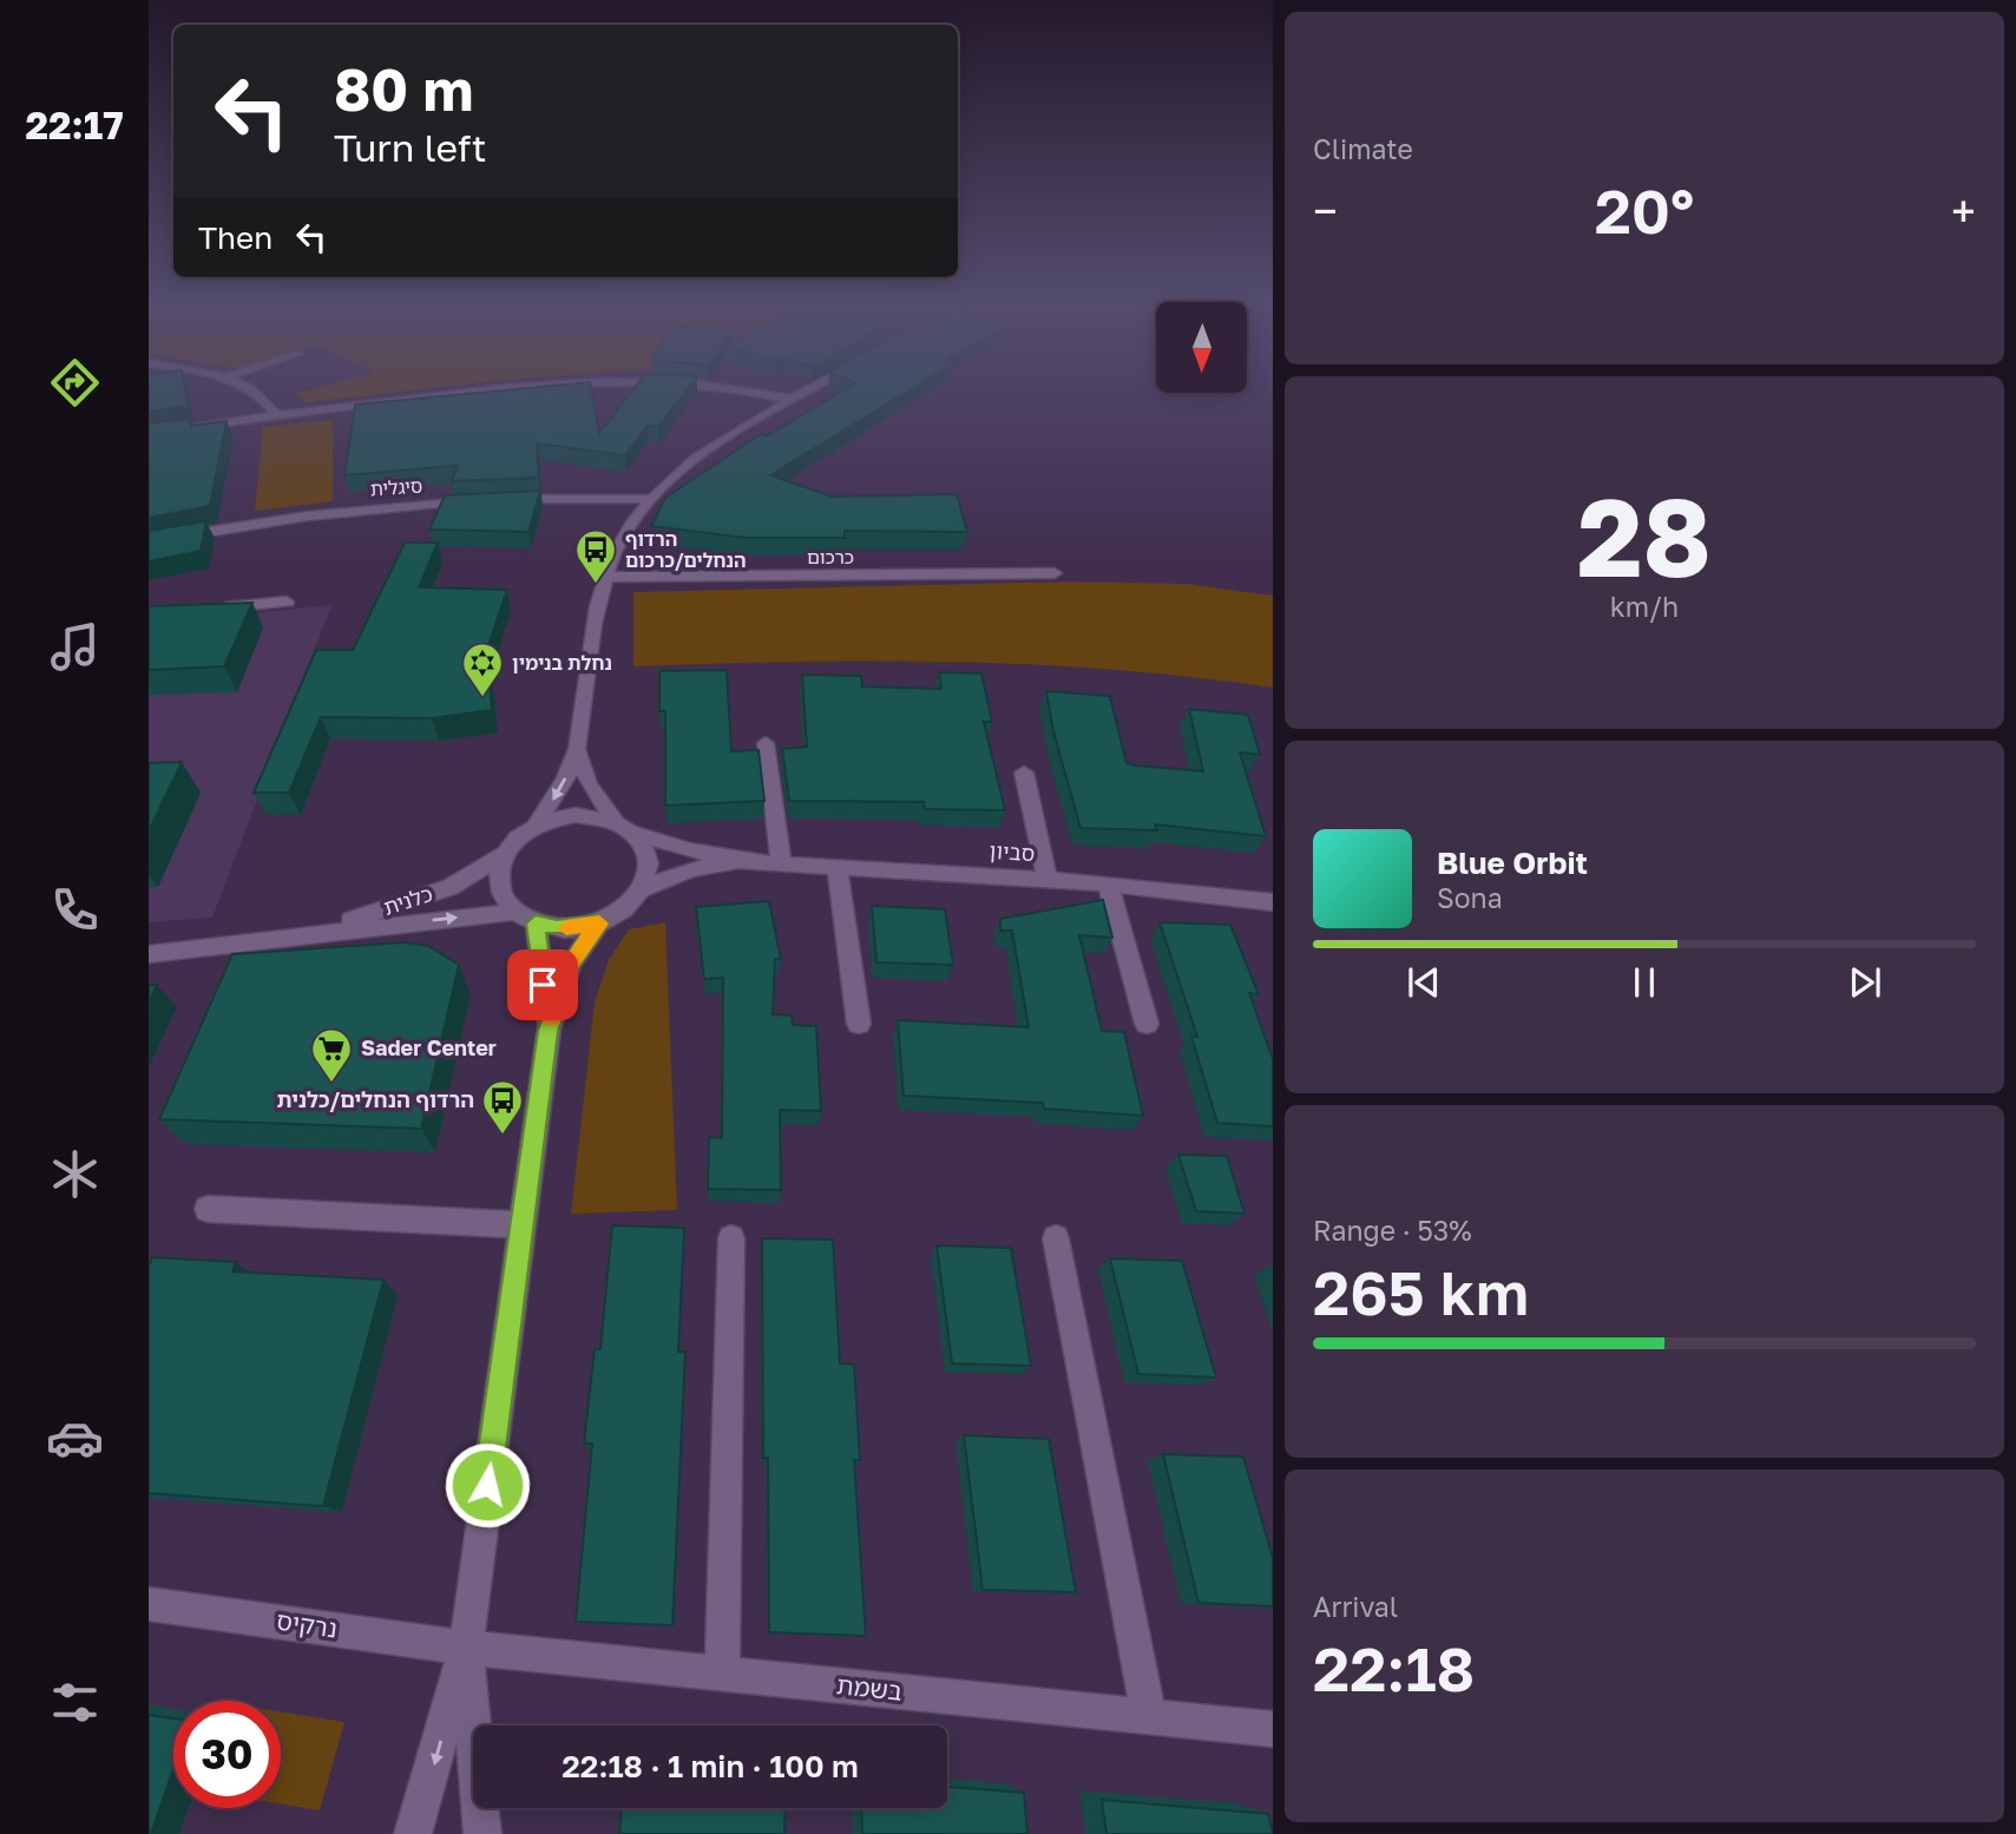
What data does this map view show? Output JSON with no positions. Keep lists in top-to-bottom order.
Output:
{
  "streets": {
    "street": [
      "סיגלית",
      "כרכום",
      "סביון",
      "כלנית",
      "נרקיס",
      "בשמת"
    ]
  },
  "crossings": [
    ["סביון", "כלנית"],
    ["נרקיס", "בשמת"]
  ],
  "places": {
    "bus stop": ["הרדוף הנחלים/כרכום", "הרדוף הנחלים/כלנית"],
    "synagogue": ["נחלת בנימין"],
    "supermarket": ["Sader Center"]
  },
  "north": "bottom",
  "page": {
    "tabs": "22:17",
    "tile": [
      "Climate",
      ["28", "km/h"],
      ["Range · 53%", "265 km"],
      ["Arrival", "22:18"]
    ],
    "turn": ["80 m", "Turn left"],
    "heat": ["−", "20°", "+"],
    "then": "Then",
    "song": ["Blue Orbit", "Sona"],
    "limit": "30",
    "trip": "22:18 · 1 min · 100 m"
  }
}
